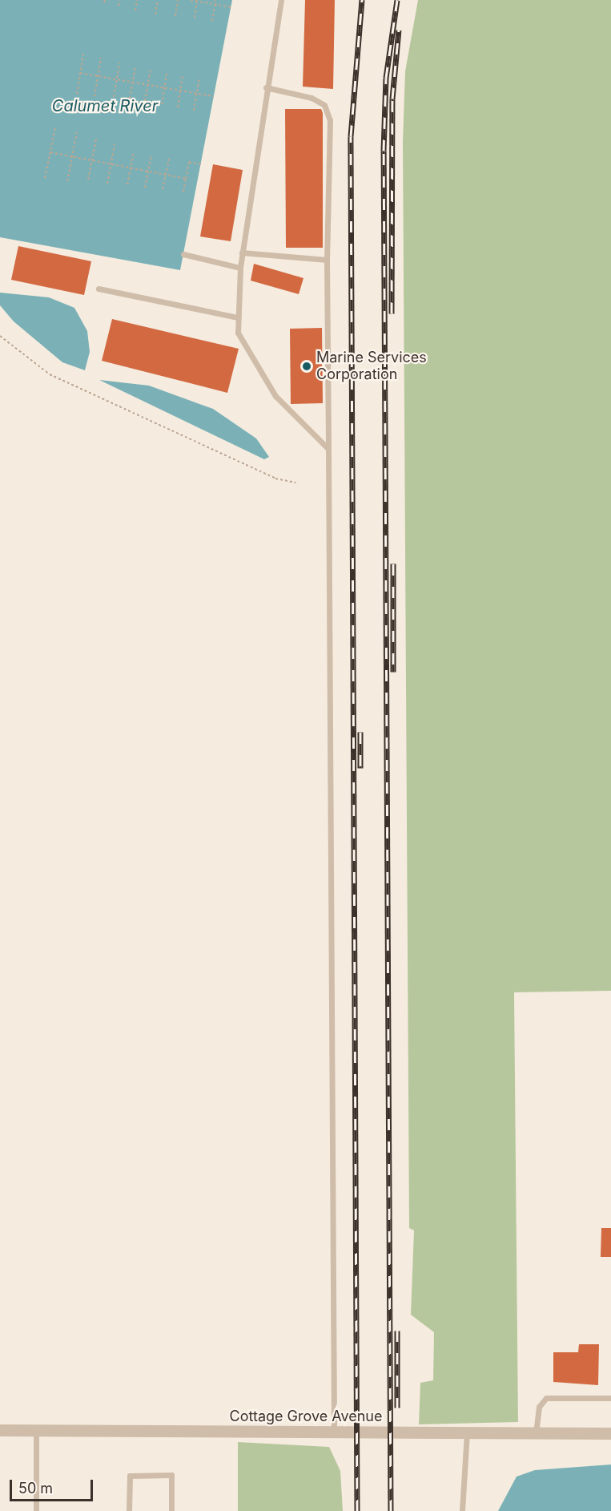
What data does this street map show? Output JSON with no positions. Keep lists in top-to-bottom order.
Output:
{
  "streets": {
    "street": ["Cottage Grove Avenue"]
  },
  "water": ["Calumet River"],
  "places": ["Marine Services Corporation"],
  "scale_bar": "50 m"
}
